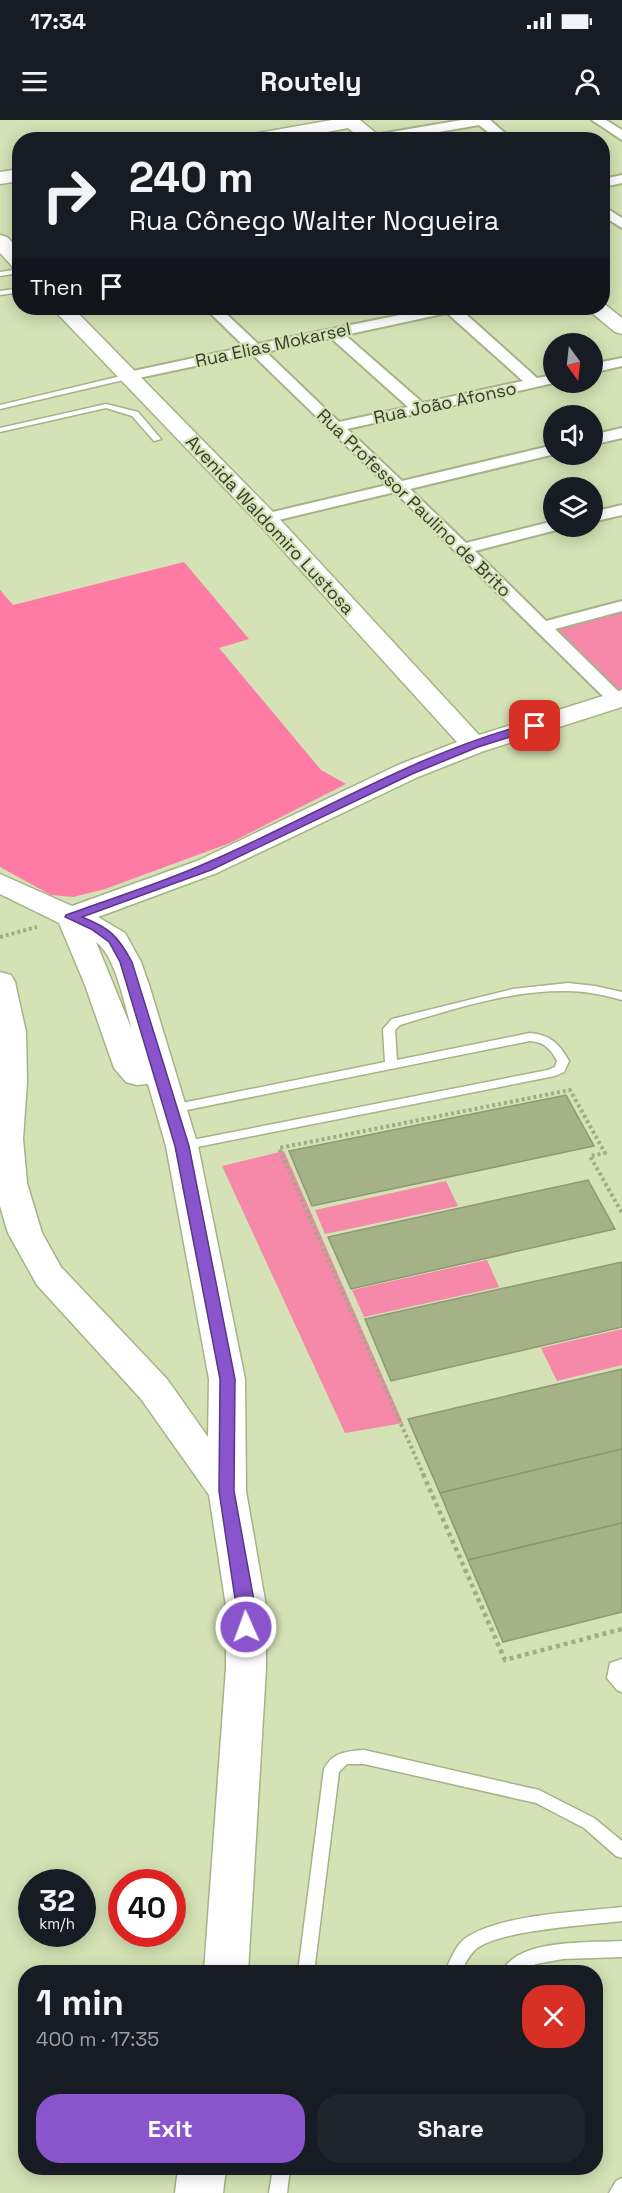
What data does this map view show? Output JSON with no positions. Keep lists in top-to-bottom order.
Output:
{
  "streets": {
    "street": [
      "Rua Elias Mokarsel",
      "Rua João Afonso",
      "Rua Professor Paulino de Brito",
      "Avenida Waldomiro Lustosa"
    ]
  },
  "crossings": [
    ["Rua Elias Mokarsel", "Rua Professor Paulino de Brito"],
    ["Rua Elias Mokarsel", "Avenida Waldomiro Lustosa"],
    ["Rua João Afonso", "Rua Professor Paulino de Brito"]
  ],
  "north": "bottom",
  "page": {
    "status": "17:34",
    "header": "Routely",
    "turn": ["240 m", "Rua Cônego Walter Nogueira"],
    "then": "Then",
    "speed": "32 km/h",
    "limit": "40",
    "heading": ["1 min", "400 m · 17:35"],
    "buttons": ["Exit", "Share"]
  }
}
